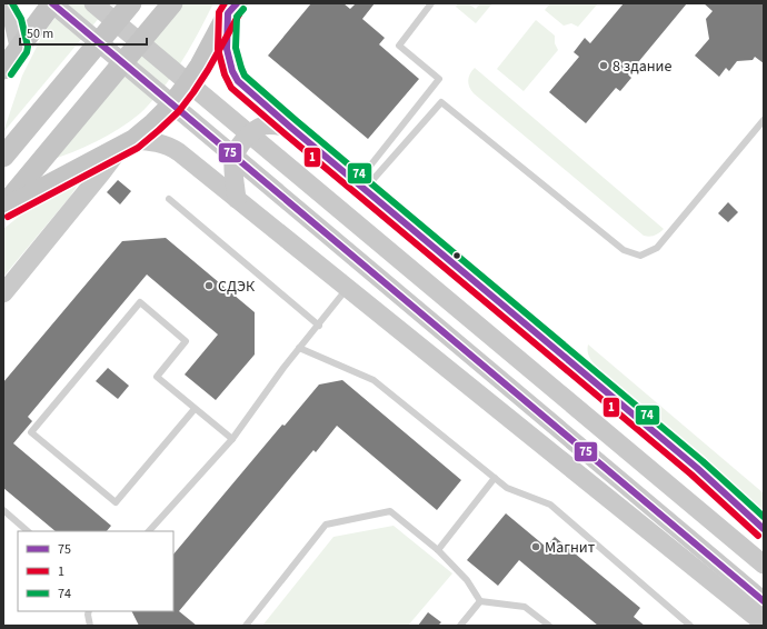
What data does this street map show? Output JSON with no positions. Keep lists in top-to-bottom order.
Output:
{
  "places": ["8 здание", "СДЭК", "Магнит"],
  "lines": ["transit line 75", "transit line 1", "transit line 74"],
  "legend": ["75", "1", "74"],
  "scale_bar": "50 m"
}
